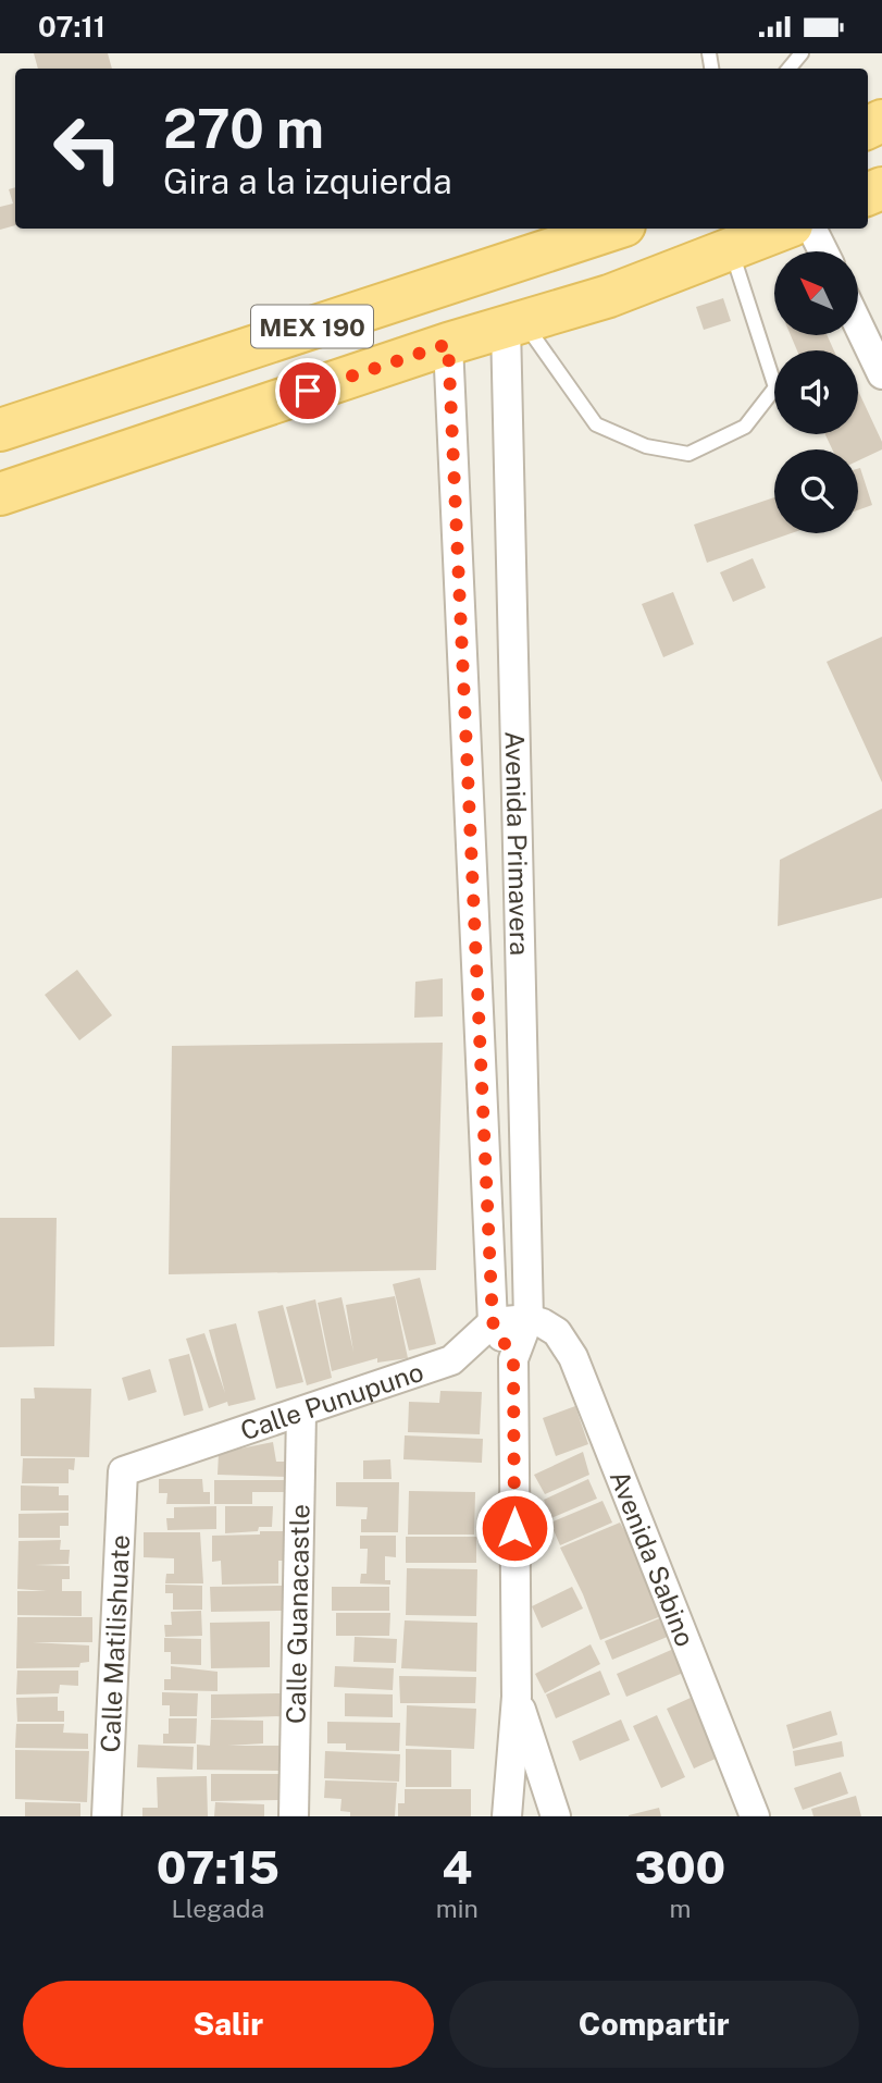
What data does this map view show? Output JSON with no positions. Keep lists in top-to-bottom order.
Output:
{
  "streets": {
    "main road": ["MEX 190"],
    "street": [
      "Avenida Primavera",
      "Calle Punupuno",
      "Avenida Sabino",
      "Calle Guanacastle",
      "Calle Matilishuate"
    ]
  },
  "crossings": [
    ["MEX 190", "Avenida Primavera"],
    ["Avenida Primavera", "Calle Punupuno"],
    ["Avenida Primavera", "Avenida Sabino"],
    ["Calle Punupuno", "Calle Guanacastle"],
    ["Calle Punupuno", "Calle Matilishuate"]
  ],
  "north": "top left",
  "page": {
    "status": "07:11",
    "turn": ["270 m", "Gira a la izquierda"],
    "eta": [
      "07:15",
      "Llegada",
      "4",
      "min",
      "300",
      "m"
    ],
    "buttons": ["Salir", "Compartir"]
  }
}
